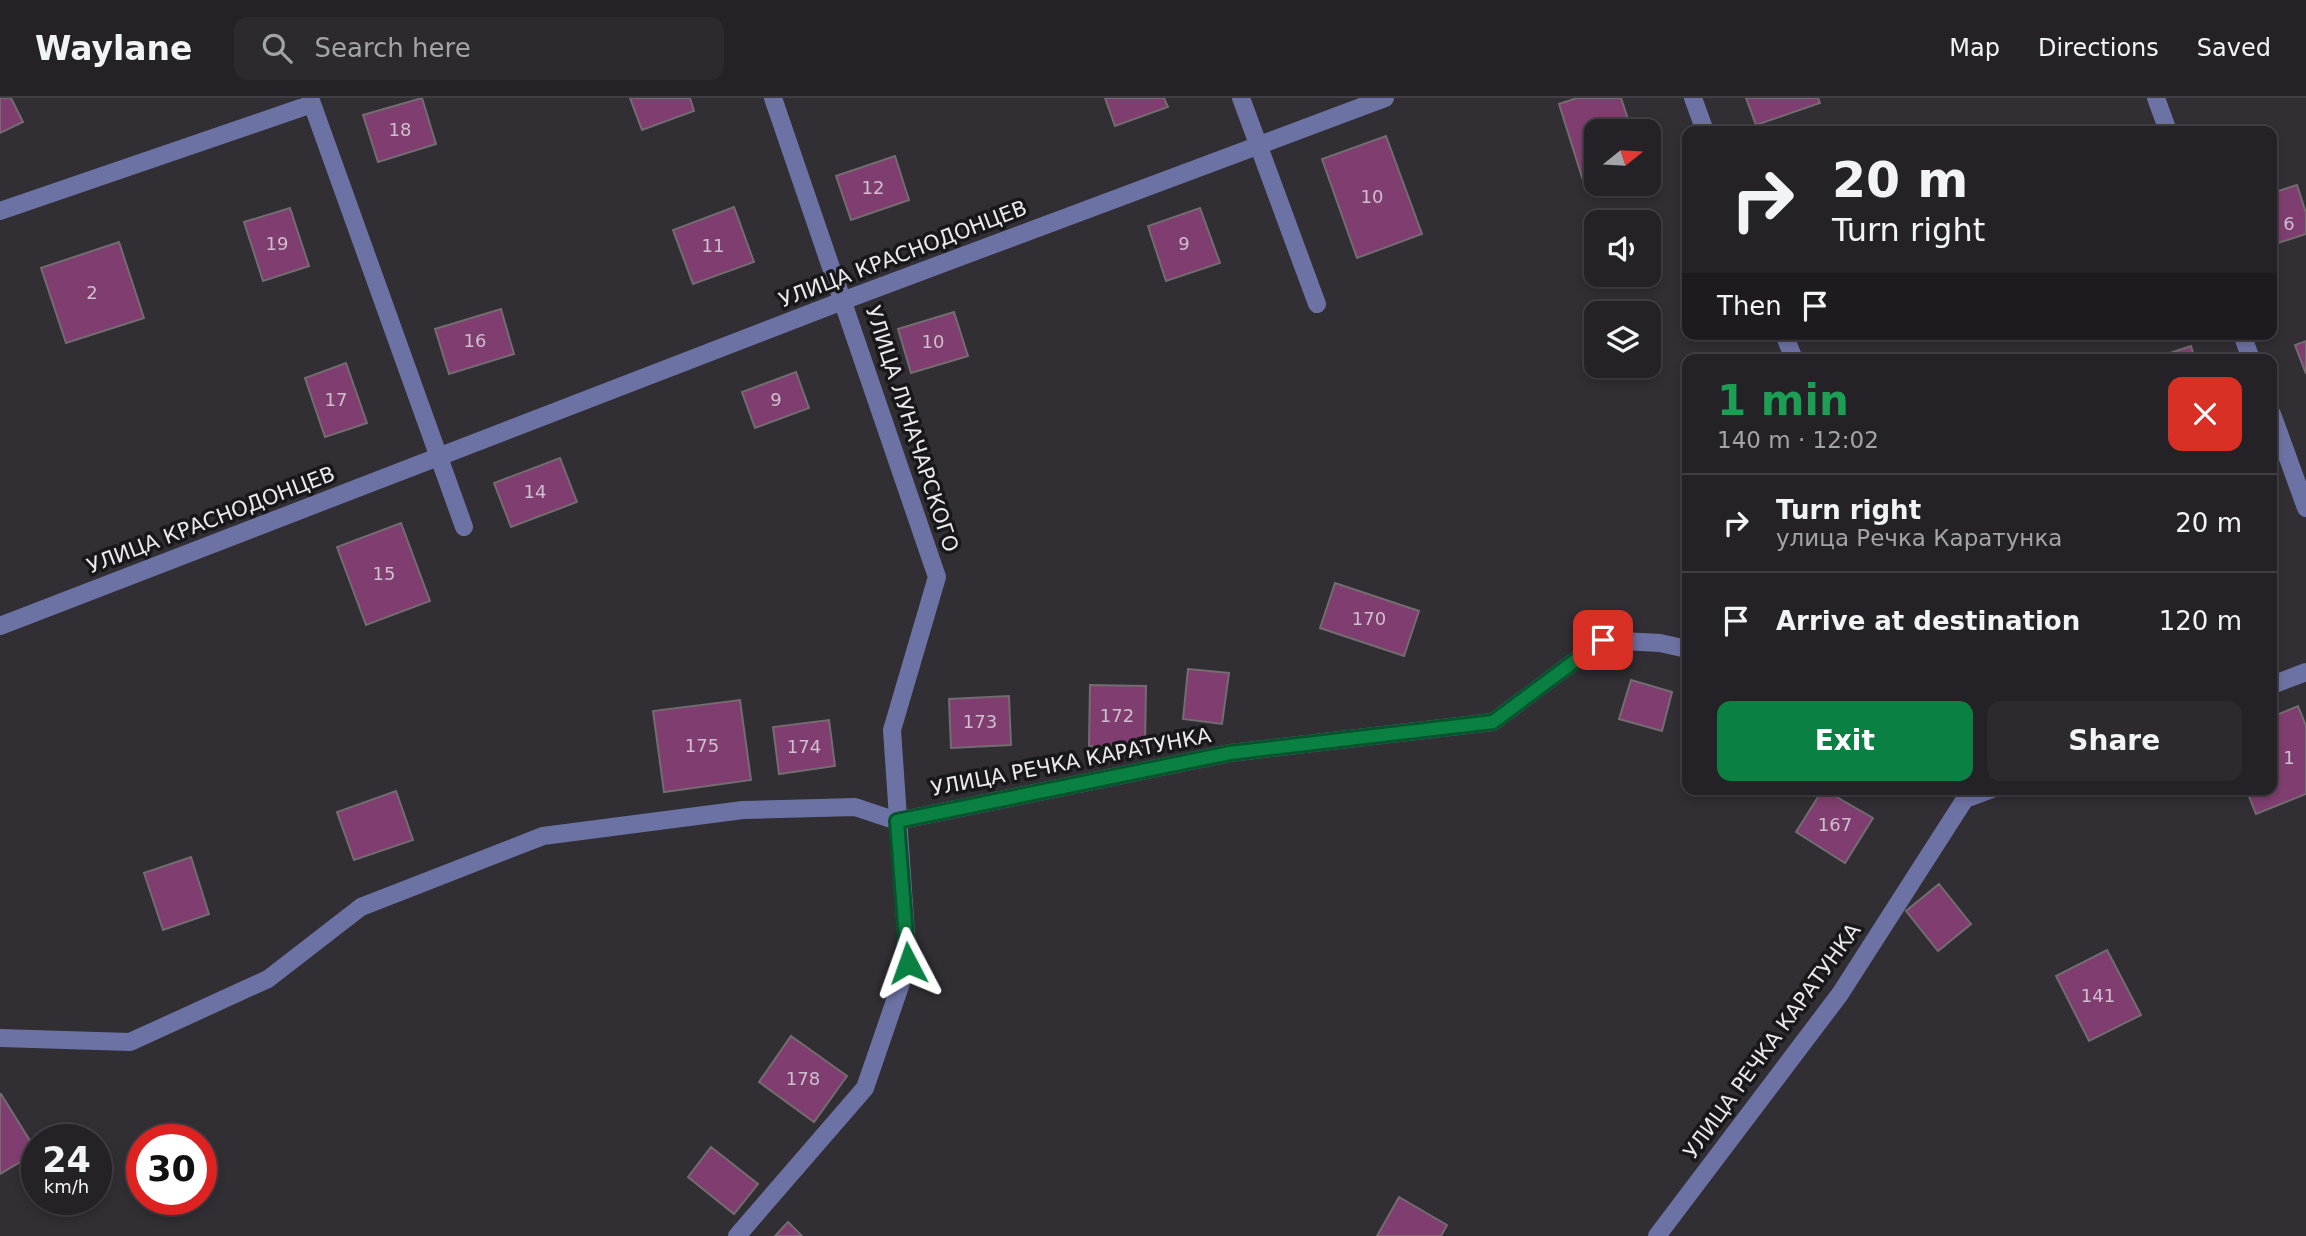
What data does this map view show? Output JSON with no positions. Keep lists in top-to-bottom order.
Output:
{
  "streets": {
    "street": ["УЛИЦА КРАСНОДОНЦЕВ", "УЛИЦА ЛУНАЧАРСКОГО", "УЛИЦА РЕЧКА КАРАТУНКА"]
  },
  "crossings": [
    ["УЛИЦА КРАСНОДОНЦЕВ", "УЛИЦА ЛУНАЧАРСКОГО"],
    ["УЛИЦА ЛУНАЧАРСКОГО", "УЛИЦА РЕЧКА КАРАТУНКА"]
  ],
  "house_numbers": [
    "18",
    "12",
    "10",
    "6",
    "19",
    "9",
    "11",
    "2",
    "16",
    "10",
    "17",
    "9",
    "14",
    "15",
    "170",
    "172",
    "173",
    "175",
    "174",
    "1",
    "167",
    "141",
    "178"
  ],
  "north": "right",
  "page": {
    "header": "Waylane",
    "search": "Search here",
    "nav": ["Map", "Directions", "Saved"],
    "turn": ["20 m", "Turn right"],
    "then": "Then",
    "heading": ["1 min", "140 m · 12:02"],
    "list": [
      {
        "name": "Turn right",
        "note": "улица Речка Каратунка",
        "value": "20 m"
      },
      {
        "name": "Arrive at destination",
        "value": "120 m"
      }
    ],
    "buttons": ["Exit", "Share"],
    "speed": "24 km/h",
    "limit": "30"
  }
}
